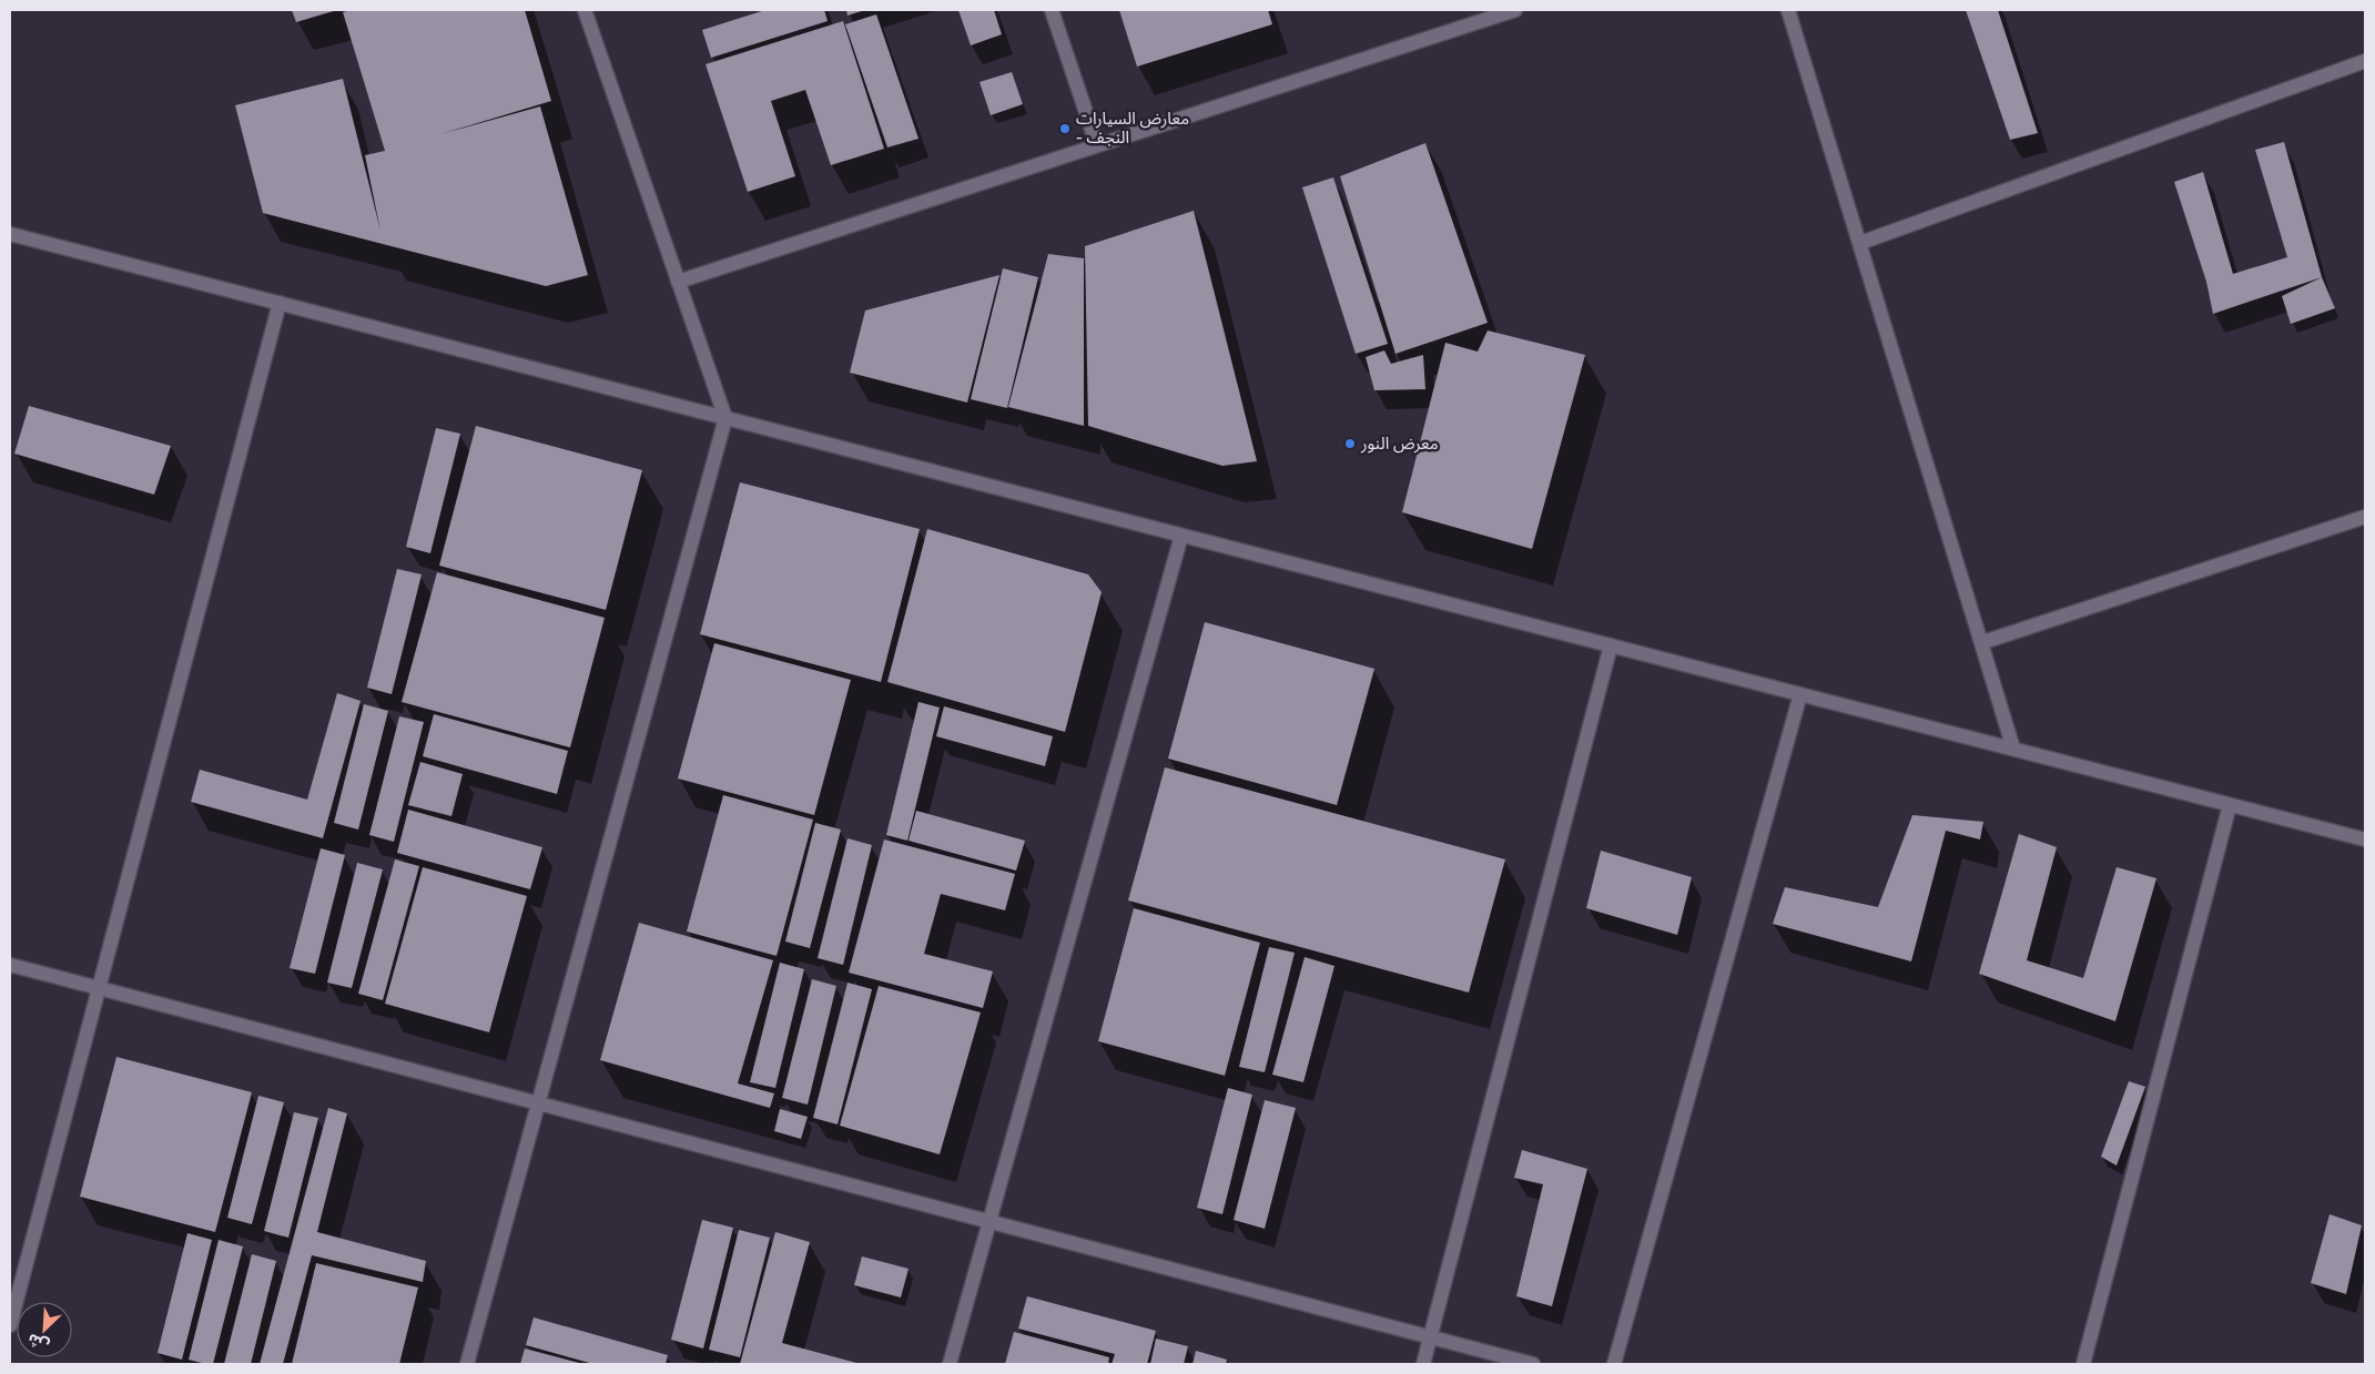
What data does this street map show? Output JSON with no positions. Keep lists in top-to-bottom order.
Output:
{
  "places": ["معارض السيارات - النجف", "معرض النور"],
  "north": "bottom left"
}
